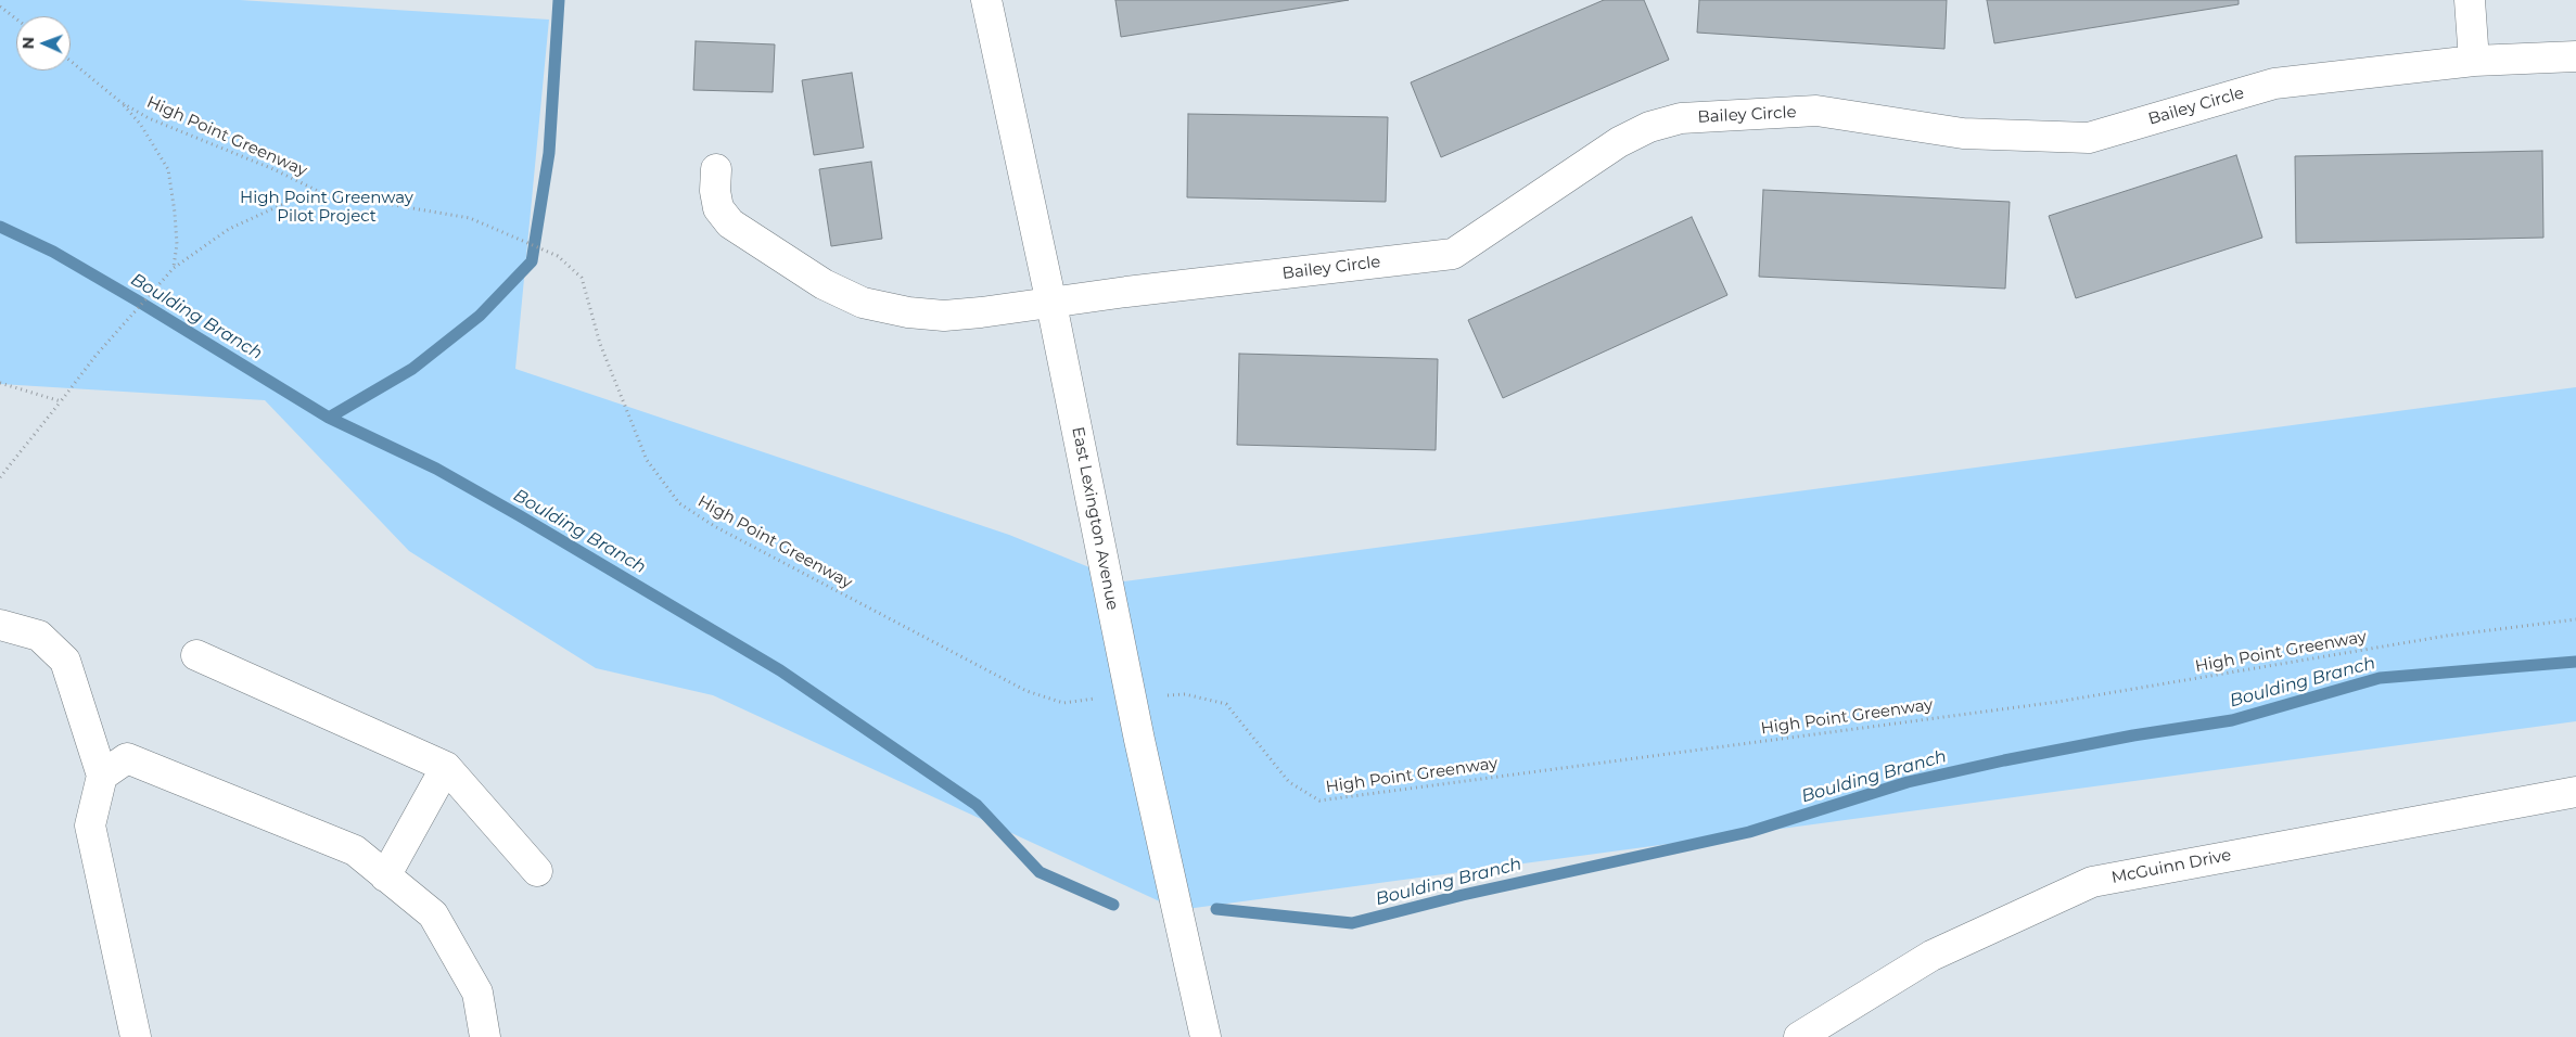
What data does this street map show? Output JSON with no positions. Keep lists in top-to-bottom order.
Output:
{
  "streets": {
    "street": ["Bailey Circle", "East Lexington Avenue", "McGuinn Drive"],
    "path": ["High Point Greenway"]
  },
  "crossings": [
    ["Bailey Circle", "East Lexington Avenue"]
  ],
  "water": ["Boulding Branch"],
  "parks": ["High Point Greenway Pilot Project"],
  "north": "left"
}
